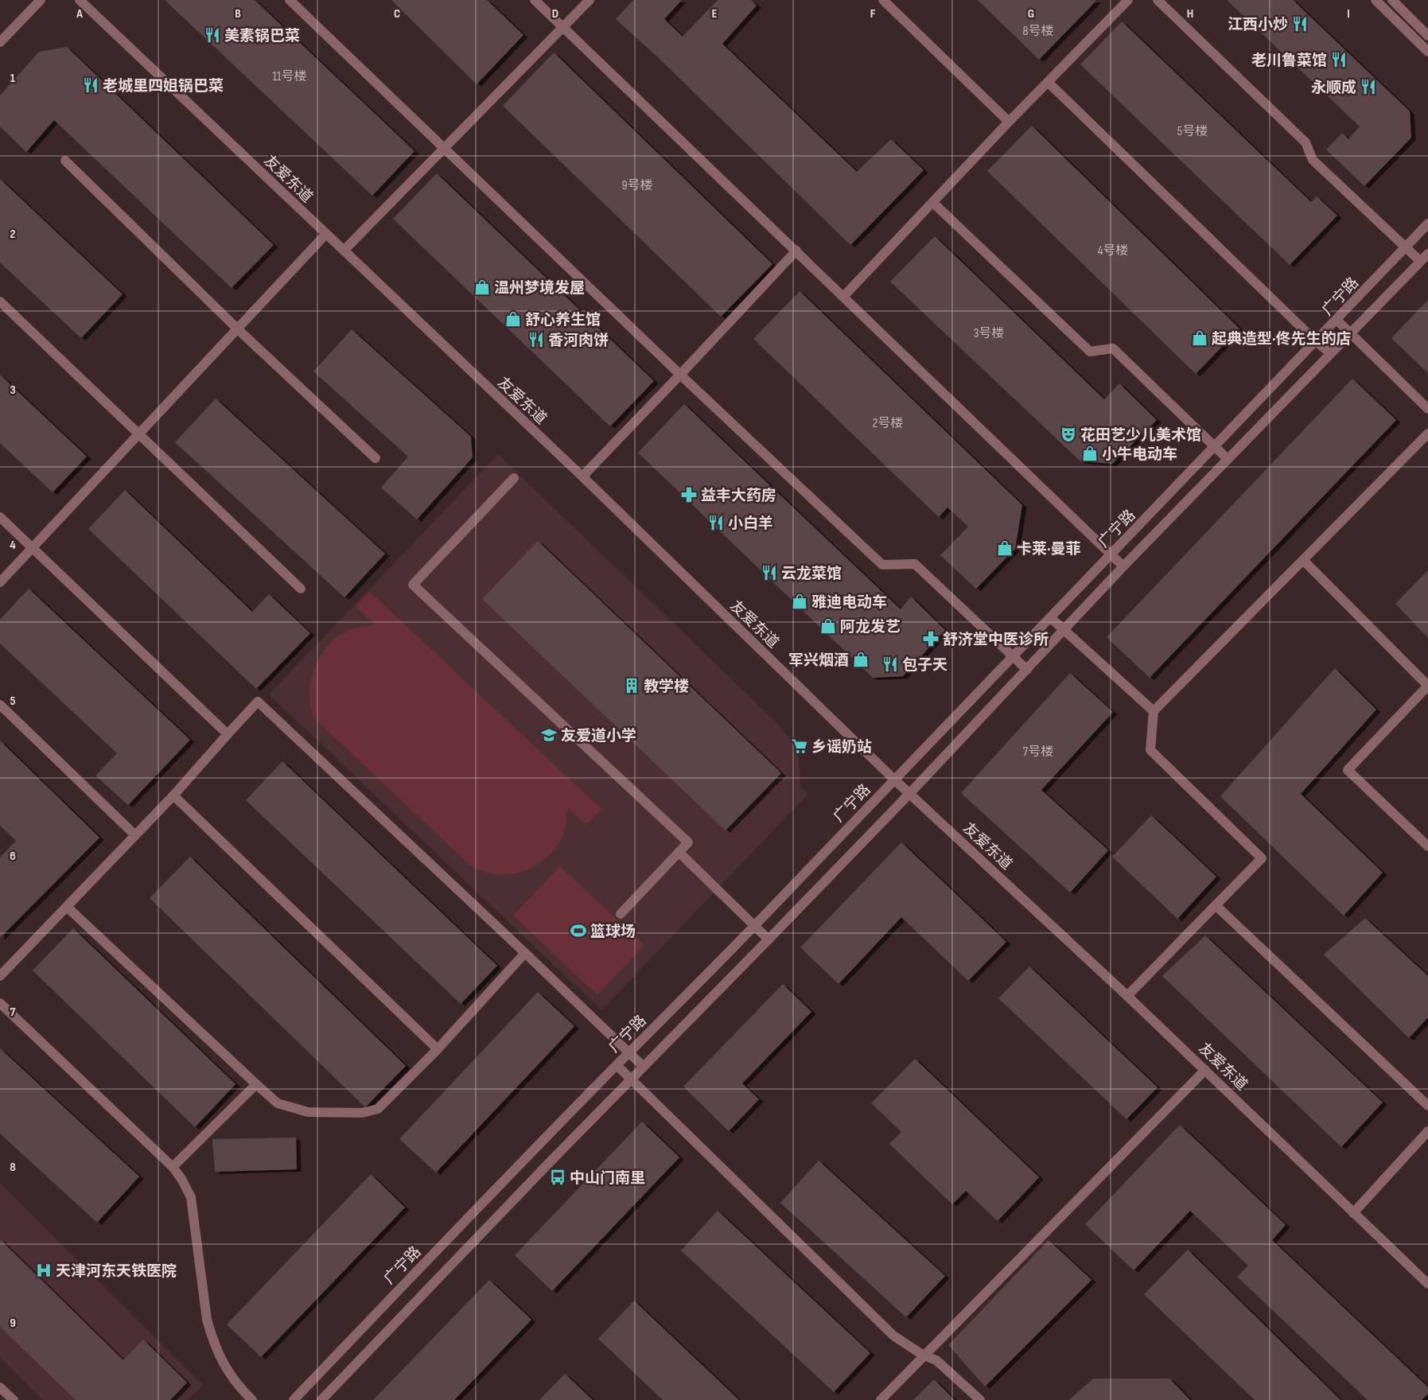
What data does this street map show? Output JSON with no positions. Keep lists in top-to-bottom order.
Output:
{
  "streets": {
    "street": ["友爱东道", "广宁路"]
  },
  "crossings": [
    ["友爱东道", "广宁路"]
  ],
  "places": {
    "restaurant": [
      "江西小炒",
      "美素锅巴菜",
      "老川鲁菜馆",
      "老城里四姐锅巴菜",
      "永顺成",
      "香河肉饼",
      "小白羊",
      "云龙菜馆",
      "包子天"
    ],
    "shop": [
      "温州梦境发屋",
      "舒心养生馆",
      "起典造型·佟先生的店",
      "小牛电动车",
      "卡莱·曼菲",
      "雅迪电动车",
      "阿龙发艺",
      "军兴烟酒"
    ],
    "theatre": ["花田艺少儿美术馆"],
    "pharmacy": ["益丰大药房", "舒济堂中医诊所"],
    "building": ["教学楼"],
    "school or university": ["友爱道小学"],
    "supermarket": ["乡谣奶站"],
    "sports": ["篮球场"],
    "bus stop": ["中山门南里"],
    "hospital": ["天津河东天铁医院"]
  },
  "house_numbers": [
    "8号楼",
    "11号楼",
    "5号楼",
    "9号楼",
    "4号楼",
    "3号楼",
    "2号楼",
    "7号楼"
  ],
  "grid": {
    "columns": [
      "A",
      "B",
      "C",
      "D",
      "E",
      "F",
      "G",
      "H",
      "I"
    ],
    "rows": [
      "1",
      "2",
      "3",
      "4",
      "5",
      "6",
      "7",
      "8",
      "9"
    ]
  }
}
